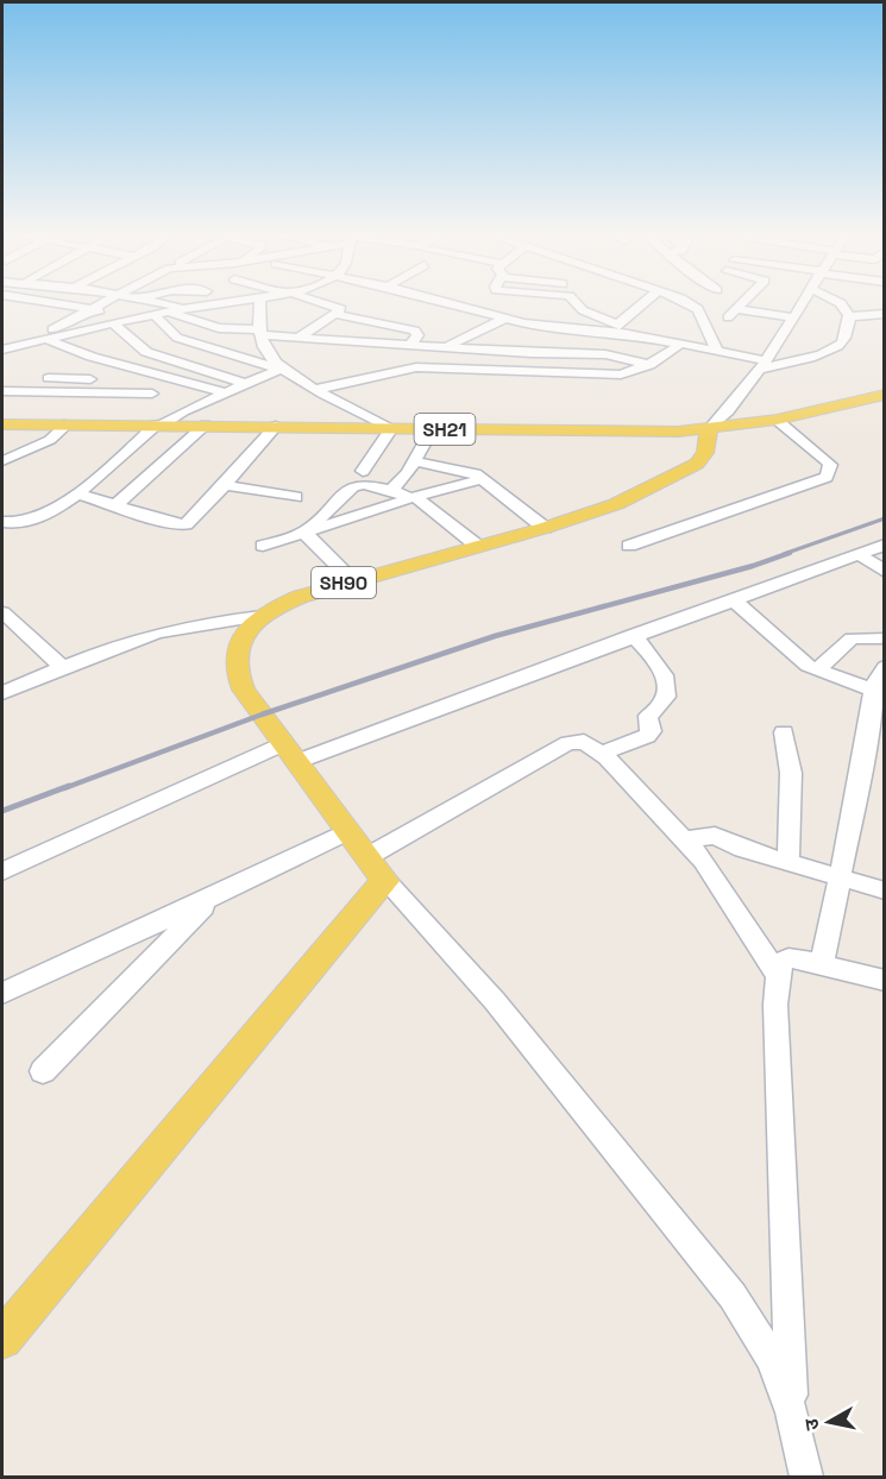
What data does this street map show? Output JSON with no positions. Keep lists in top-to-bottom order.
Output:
{
  "streets": {
    "main road": ["SH21", "SH90"]
  },
  "crossings": [
    ["SH21", "SH90"]
  ],
  "north": "left"
}
